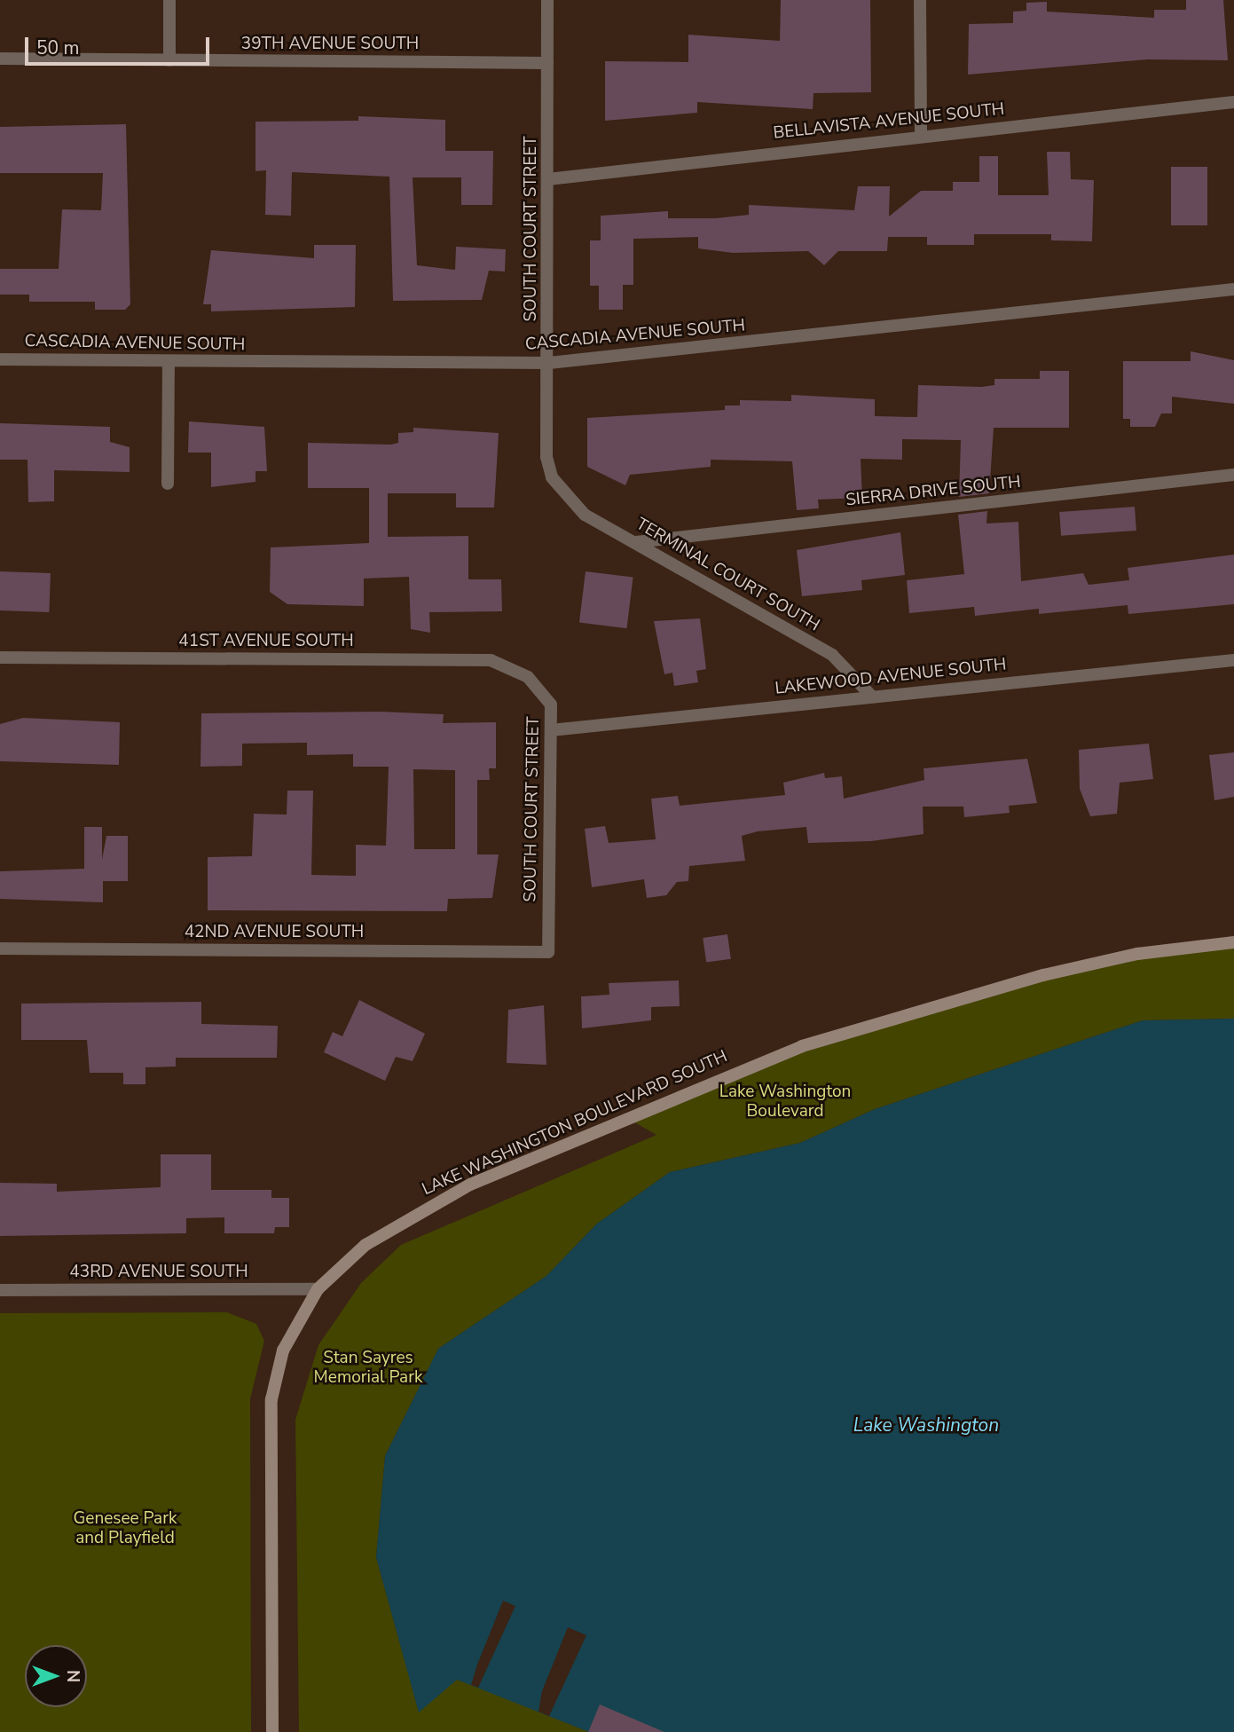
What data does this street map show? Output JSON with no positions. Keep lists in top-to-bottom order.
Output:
{
  "streets": {
    "main road": ["LAKE WASHINGTON BOULEVARD SOUTH"],
    "street": [
      "39TH AVENUE SOUTH",
      "BELLAVISTA AVENUE SOUTH",
      "SOUTH COURT STREET",
      "CASCADIA AVENUE SOUTH",
      "SIERRA DRIVE SOUTH",
      "TERMINAL COURT SOUTH",
      "41ST AVENUE SOUTH",
      "LAKEWOOD AVENUE SOUTH",
      "42ND AVENUE SOUTH",
      "43RD AVENUE SOUTH"
    ]
  },
  "crossings": [
    ["39TH AVENUE SOUTH", "SOUTH COURT STREET"],
    ["BELLAVISTA AVENUE SOUTH", "SOUTH COURT STREET"],
    ["SOUTH COURT STREET", "CASCADIA AVENUE SOUTH"],
    ["SOUTH COURT STREET", "TERMINAL COURT SOUTH"],
    ["SOUTH COURT STREET", "41ST AVENUE SOUTH"],
    ["SOUTH COURT STREET", "LAKEWOOD AVENUE SOUTH"],
    ["SOUTH COURT STREET", "42ND AVENUE SOUTH"],
    ["SIERRA DRIVE SOUTH", "TERMINAL COURT SOUTH"],
    ["TERMINAL COURT SOUTH", "LAKEWOOD AVENUE SOUTH"],
    ["LAKE WASHINGTON BOULEVARD SOUTH", "43RD AVENUE SOUTH"]
  ],
  "water": ["Lake Washington"],
  "parks": ["Lake Washington Boulevard", "Stan Sayres Memorial Park", "Genesee Park and Playfield"],
  "scale_bar": "50 m",
  "north": "right"
}
